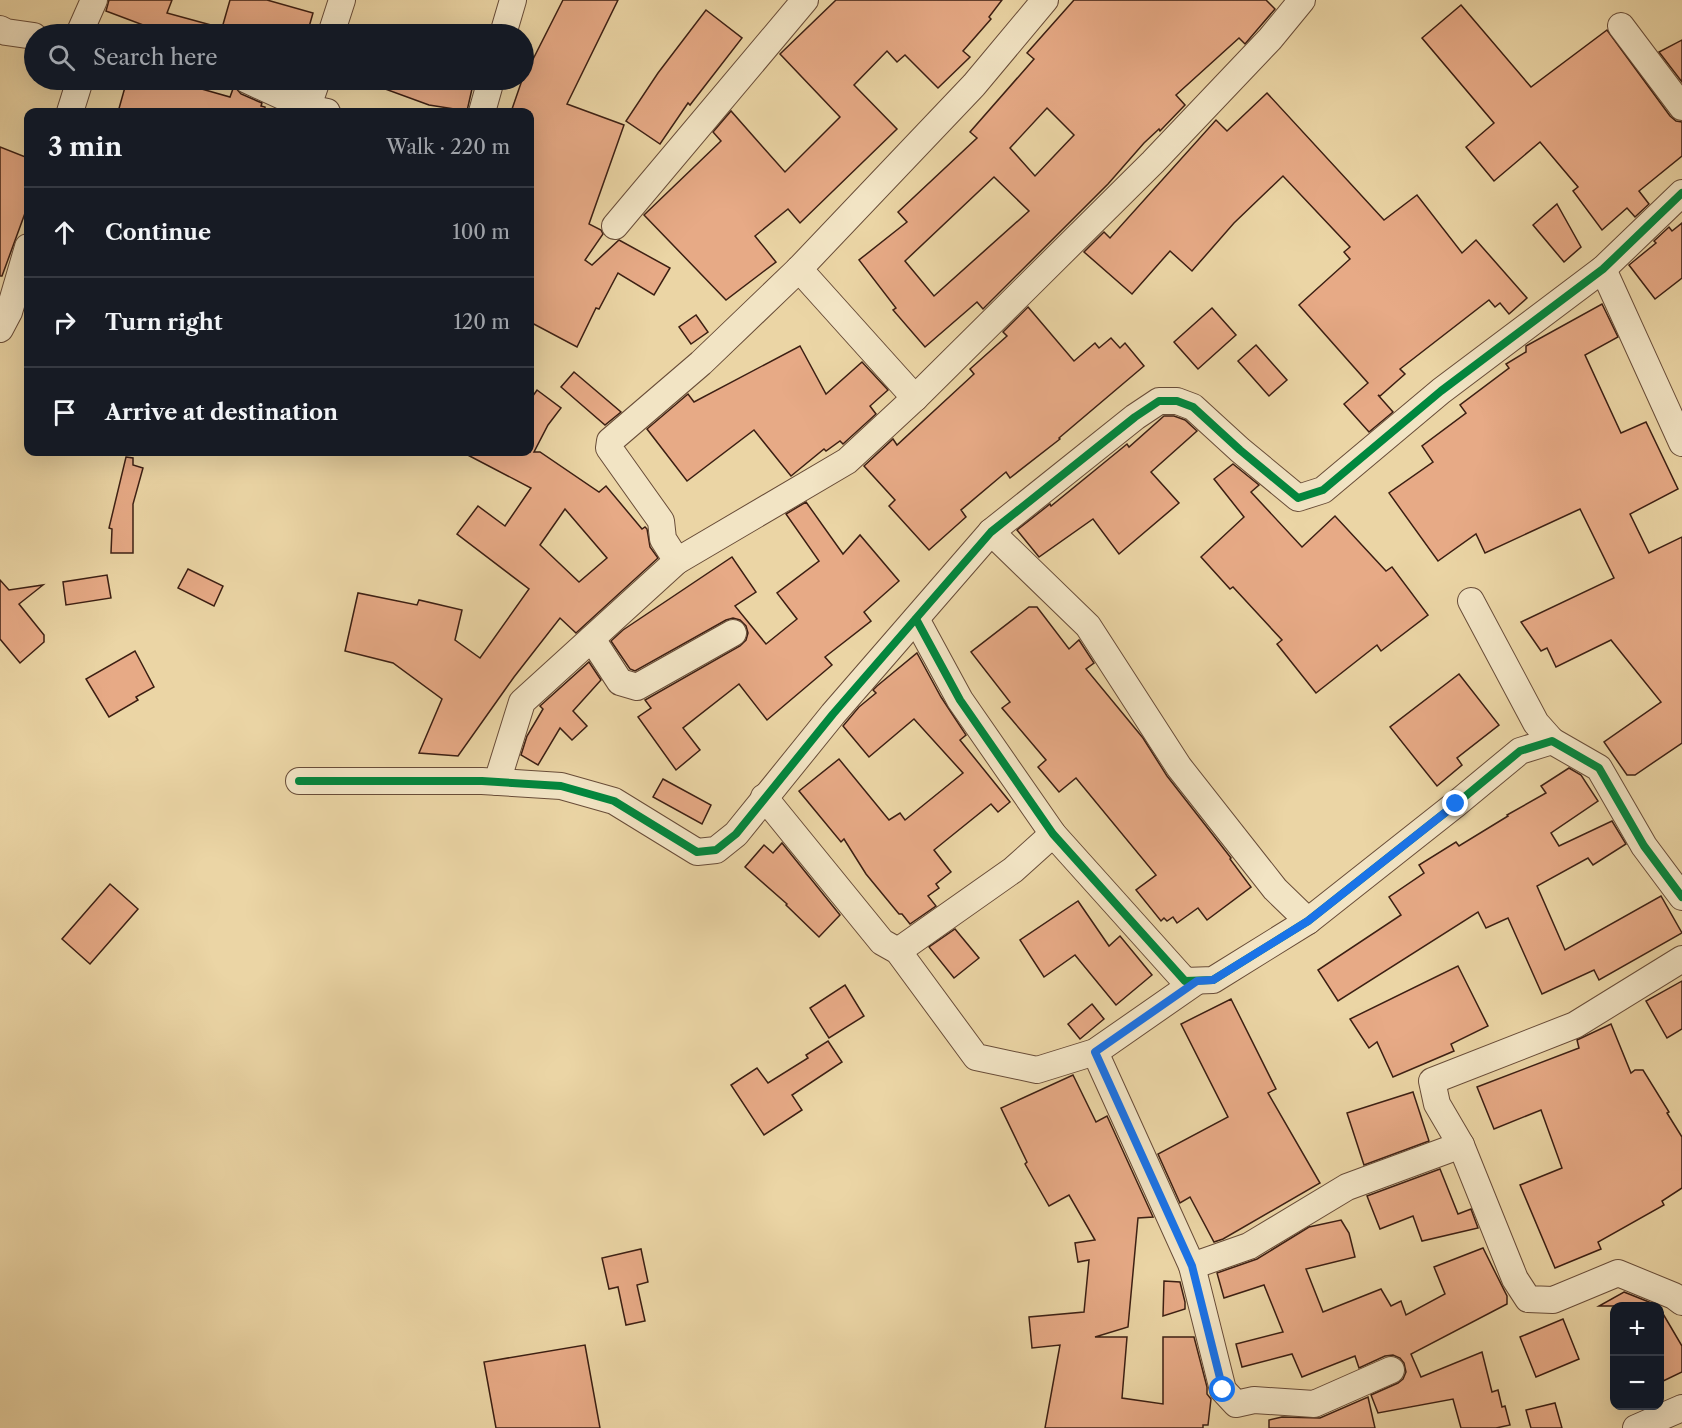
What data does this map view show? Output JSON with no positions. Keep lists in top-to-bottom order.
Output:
{
  "page": {
    "search": "Search here",
    "heading": ["3 min", "Walk · 220 m"],
    "list": [
      ["Continue", "100 m"],
      ["Turn right", "120 m"],
      "Arrive at destination"
    ],
    "map_buttons": ["+", "−"]
  }
}
